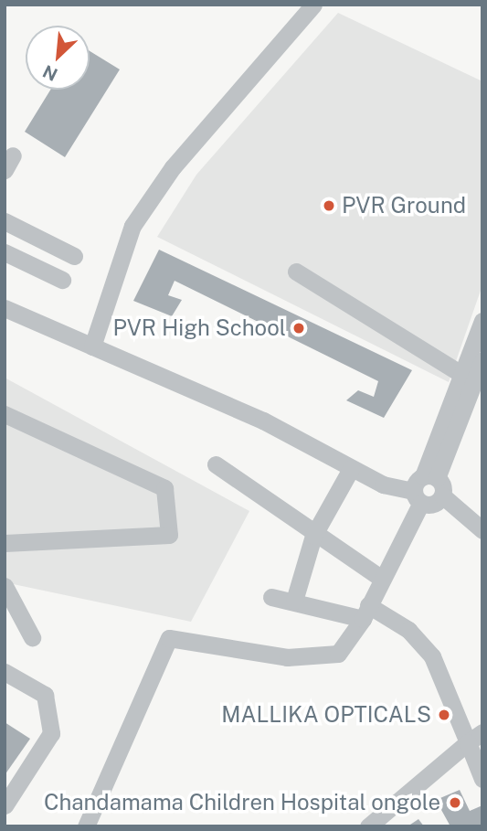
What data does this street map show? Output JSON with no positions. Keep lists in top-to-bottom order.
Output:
{
  "places": [
    "PVR Ground",
    "PVR High School",
    "MALLIKA OPTICALS",
    "Chandamama Children Hospital ongole"
  ],
  "north": "bottom left"
}
